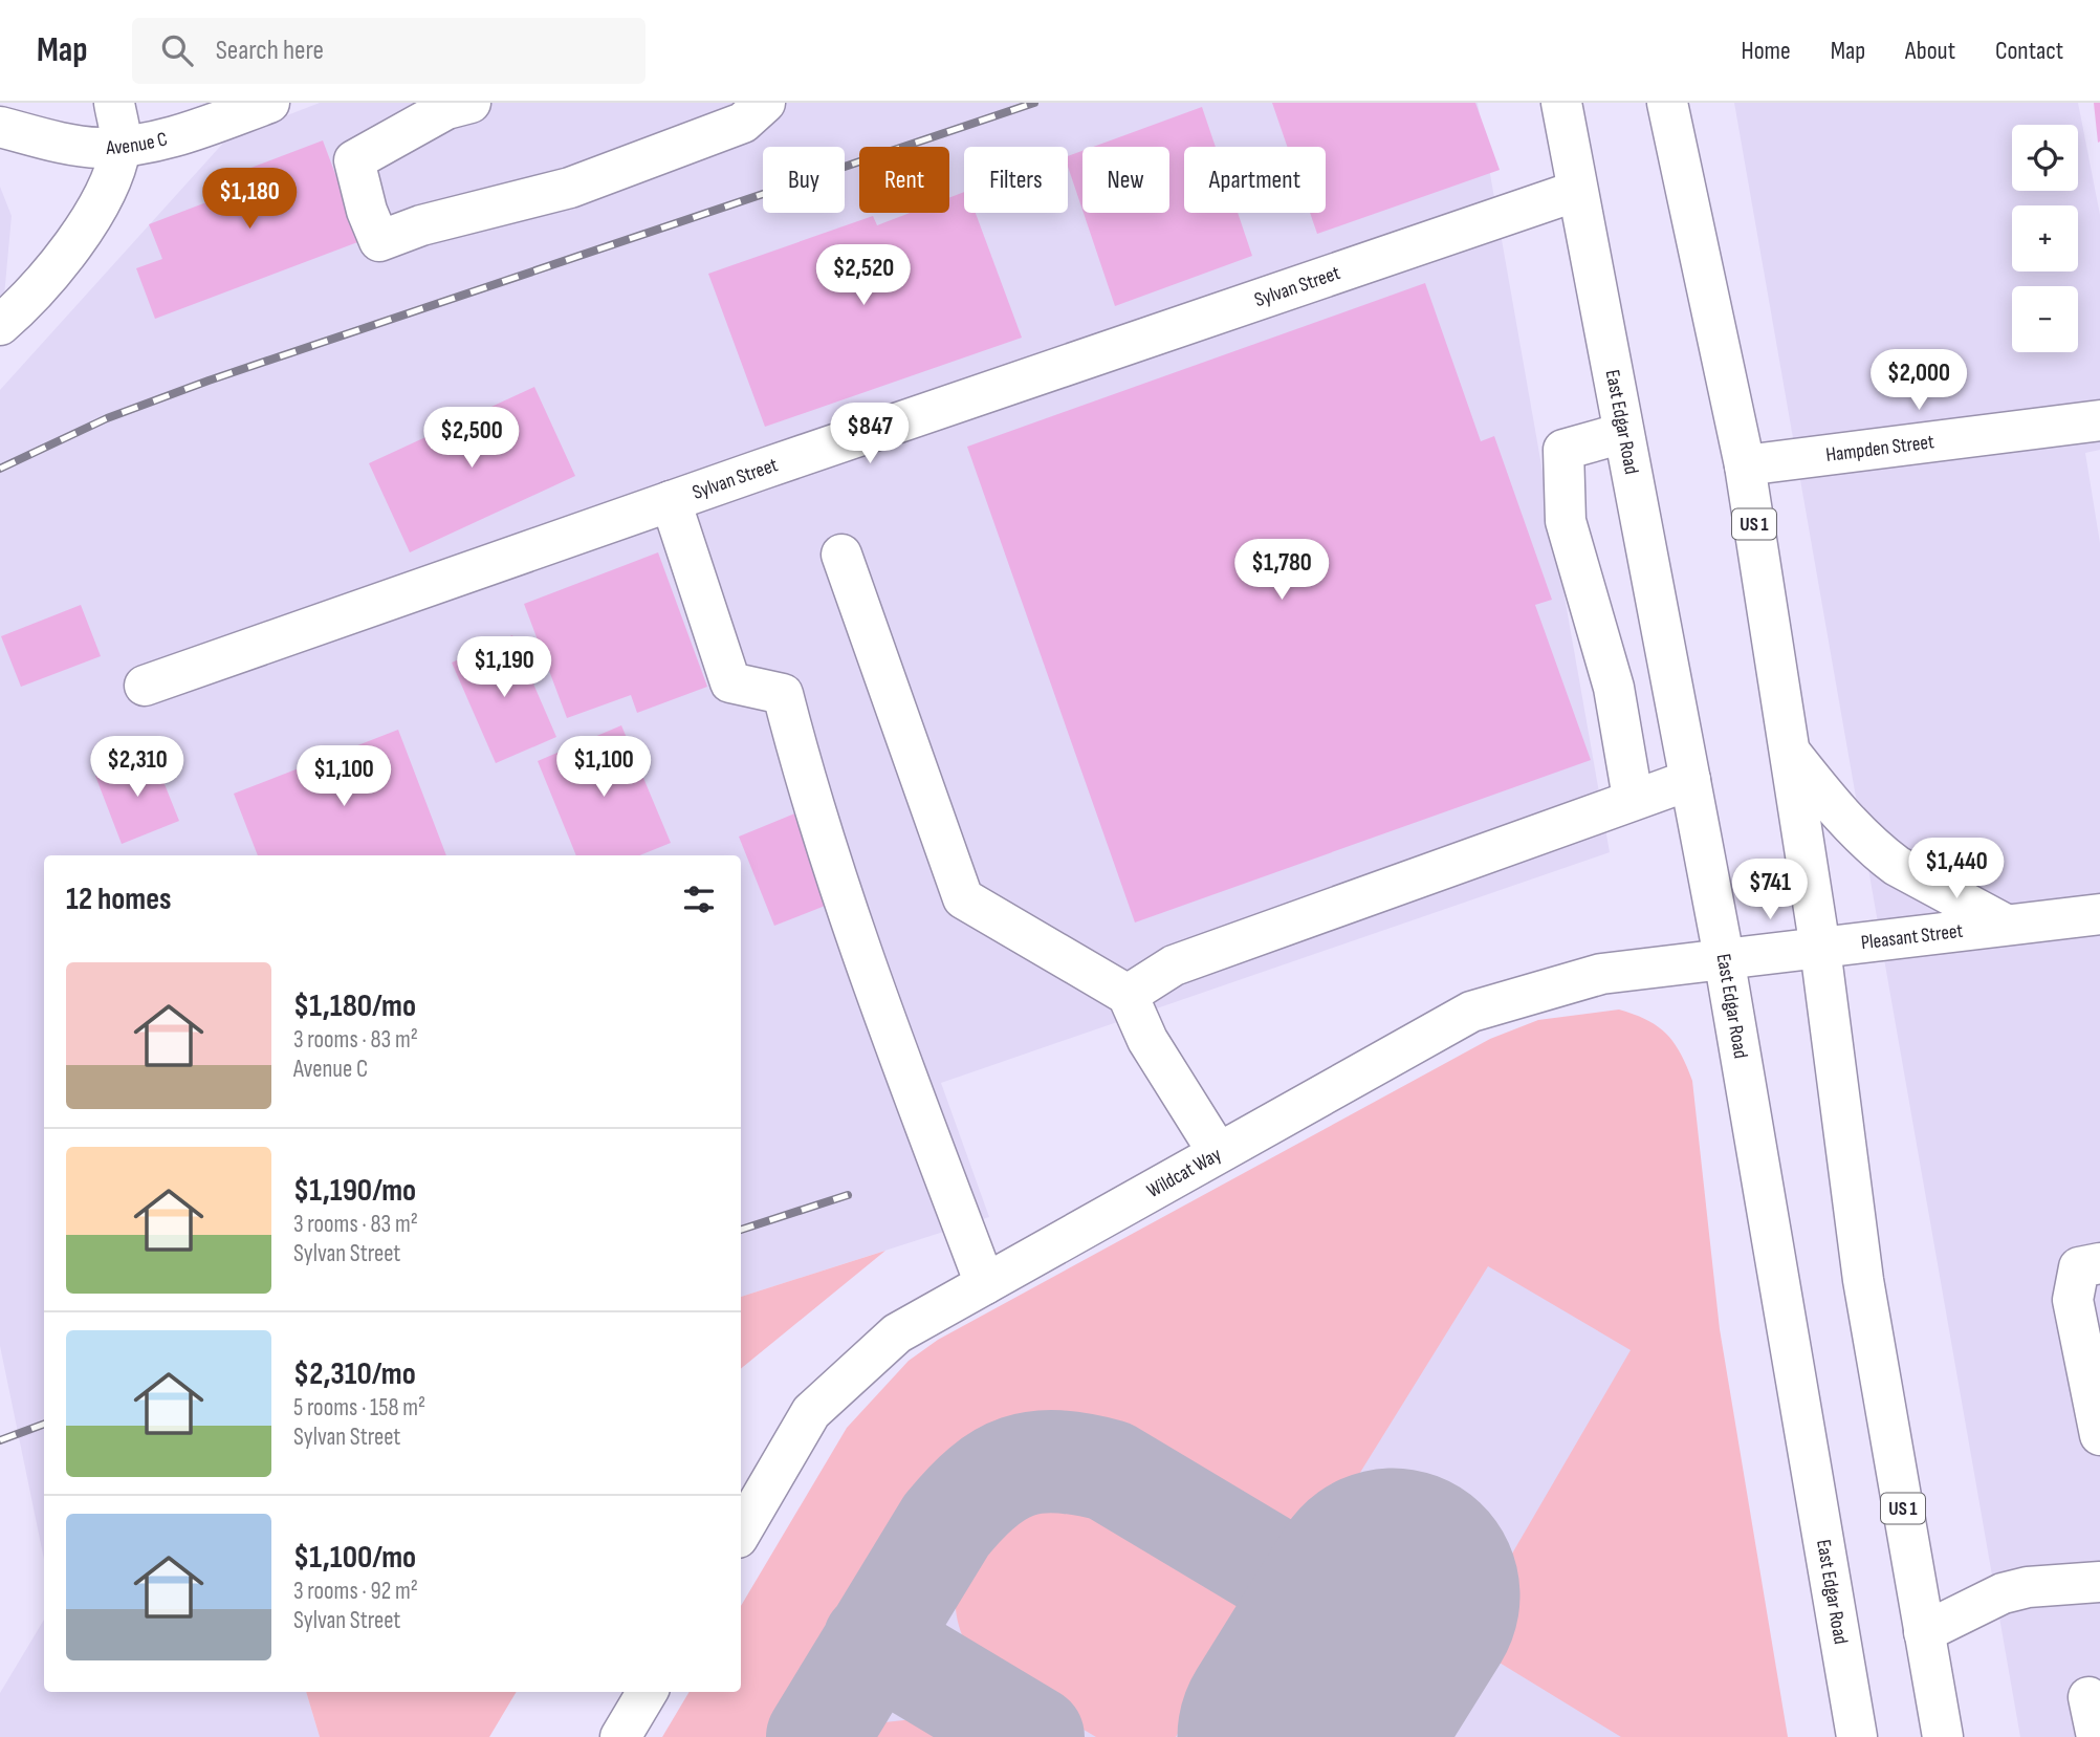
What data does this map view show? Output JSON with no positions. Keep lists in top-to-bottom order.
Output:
{
  "streets": {
    "main road": [
      "Avenue C",
      "Sylvan Street",
      "East Edgar Road",
      "Hampden Street",
      "US 1",
      "Pleasant Street",
      "Wildcat Way"
    ]
  },
  "crossings": [
    ["Sylvan Street", "East Edgar Road"],
    ["East Edgar Road", "Pleasant Street"],
    ["East Edgar Road", "Wildcat Way"],
    ["Hampden Street", "US 1"],
    ["US 1", "Pleasant Street"],
    ["Pleasant Street", "Wildcat Way"]
  ],
  "page": {
    "header": "Map",
    "search": "Search here",
    "nav": [
      "Home",
      "Map",
      "About",
      "Contact"
    ],
    "map_buttons": ["+", "−"],
    "chip": [
      "Buy",
      "Rent",
      "Filters",
      "New",
      "Apartment"
    ],
    "price": [
      "$1,180",
      "$2,520",
      "$2,000",
      "$847",
      "$2,500",
      "$1,780",
      "$1,190",
      "$2,310",
      "$1,100",
      "$1,100",
      "$1,440",
      "$741"
    ],
    "heading": "12 homes",
    "list": [
      {
        "name": "$1,180/mo",
        "note": "3 rooms · 83 m² · Avenue C"
      },
      {
        "name": "$1,190/mo",
        "note": "3 rooms · 83 m² · Sylvan Street"
      },
      {
        "name": "$2,310/mo",
        "note": "5 rooms · 158 m² · Sylvan Street"
      },
      {
        "name": "$1,100/mo",
        "note": "3 rooms · 92 m² · Sylvan Street"
      }
    ]
  }
}
